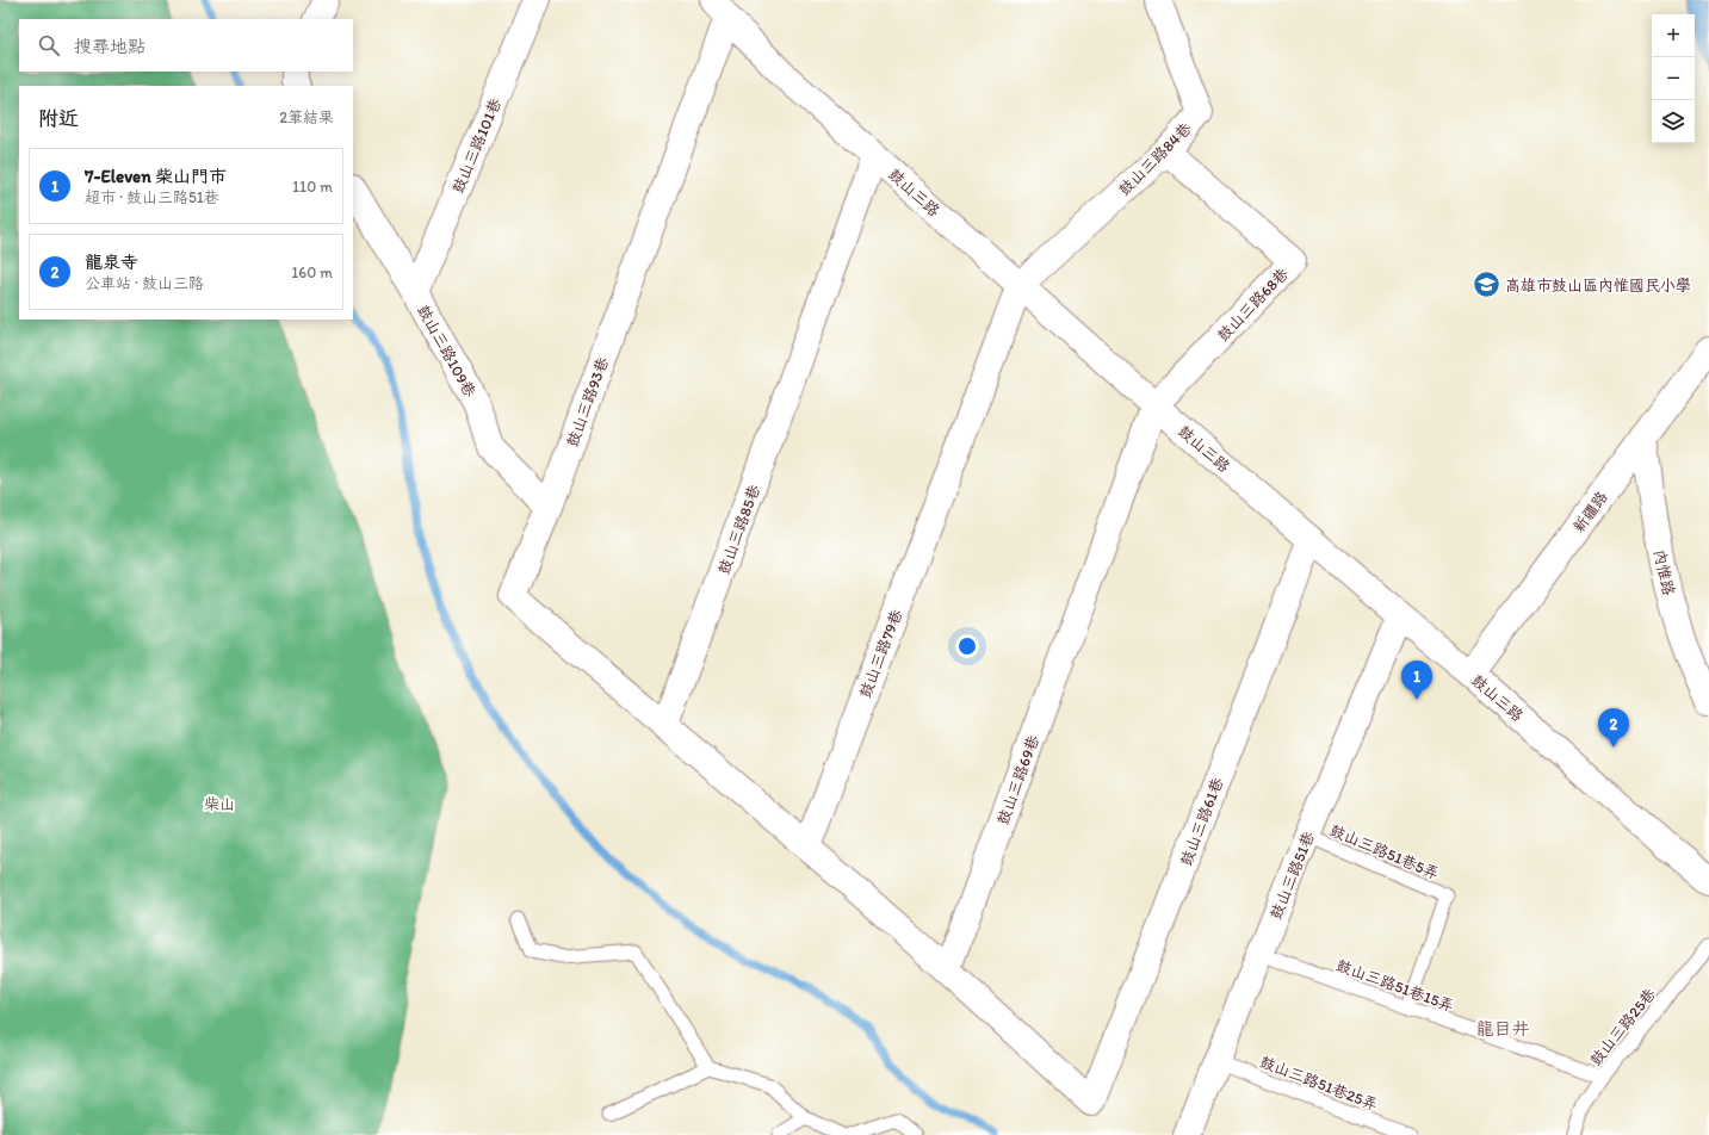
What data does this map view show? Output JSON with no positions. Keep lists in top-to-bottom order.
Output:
{
  "streets": {
    "street": [
      "鼓山三路101巷",
      "鼓山三路84巷",
      "鼓山三路",
      "鼓山三路68巷",
      "鼓山三路109巷",
      "鼓山三路93巷",
      "新疆路",
      "鼓山三路85巷",
      "內惟路",
      "鼓山三路79巷",
      "鼓山三路69巷",
      "鼓山三路61巷",
      "鼓山三路51巷"
    ],
    "lane": [
      "鼓山三路51巷5弄",
      "鼓山三路51巷15弄",
      "鼓山三路25巷",
      "鼓山三路51巷25弄"
    ]
  },
  "crossings": [
    ["鼓山三路101巷", "鼓山三路109巷"],
    ["鼓山三路84巷", "鼓山三路"],
    ["鼓山三路84巷", "鼓山三路68巷"],
    ["鼓山三路84巷", "鼓山三路79巷"],
    ["鼓山三路", "鼓山三路68巷"],
    ["鼓山三路", "鼓山三路93巷"],
    ["鼓山三路", "新疆路"],
    ["鼓山三路", "鼓山三路85巷"],
    ["鼓山三路", "鼓山三路79巷"],
    ["鼓山三路", "鼓山三路69巷"],
    ["鼓山三路", "鼓山三路61巷"],
    ["鼓山三路", "鼓山三路51巷"],
    ["鼓山三路68巷", "鼓山三路69巷"],
    ["鼓山三路109巷", "鼓山三路93巷"],
    ["鼓山三路93巷", "鼓山三路85巷"],
    ["新疆路", "內惟路"],
    ["鼓山三路69巷", "鼓山三路61巷"],
    ["鼓山三路51巷5弄", "鼓山三路51巷"],
    ["鼓山三路51巷5弄", "鼓山三路51巷15弄"],
    ["鼓山三路51巷", "鼓山三路51巷15弄"],
    ["鼓山三路51巷", "鼓山三路51巷25弄"],
    ["鼓山三路51巷15弄", "鼓山三路25巷"]
  ],
  "districts": ["龍目井"],
  "parks": ["柴山"],
  "places": {
    "school or university": ["高雄市鼓山區內惟國民小學"]
  },
  "page": {
    "map_buttons": ["+", "−"],
    "search": "搜尋地點",
    "heading": ["附近", "2筆結果"],
    "list": [
      {
        "mark": "1",
        "name": "7-Eleven 柴山門市",
        "note": "超市 · 鼓山三路51巷",
        "value": "110 m"
      },
      {
        "mark": "2",
        "name": "龍泉寺",
        "note": "公車站 · 鼓山三路",
        "value": "160 m"
      }
    ],
    "pins": ["1", "2"]
  }
}
